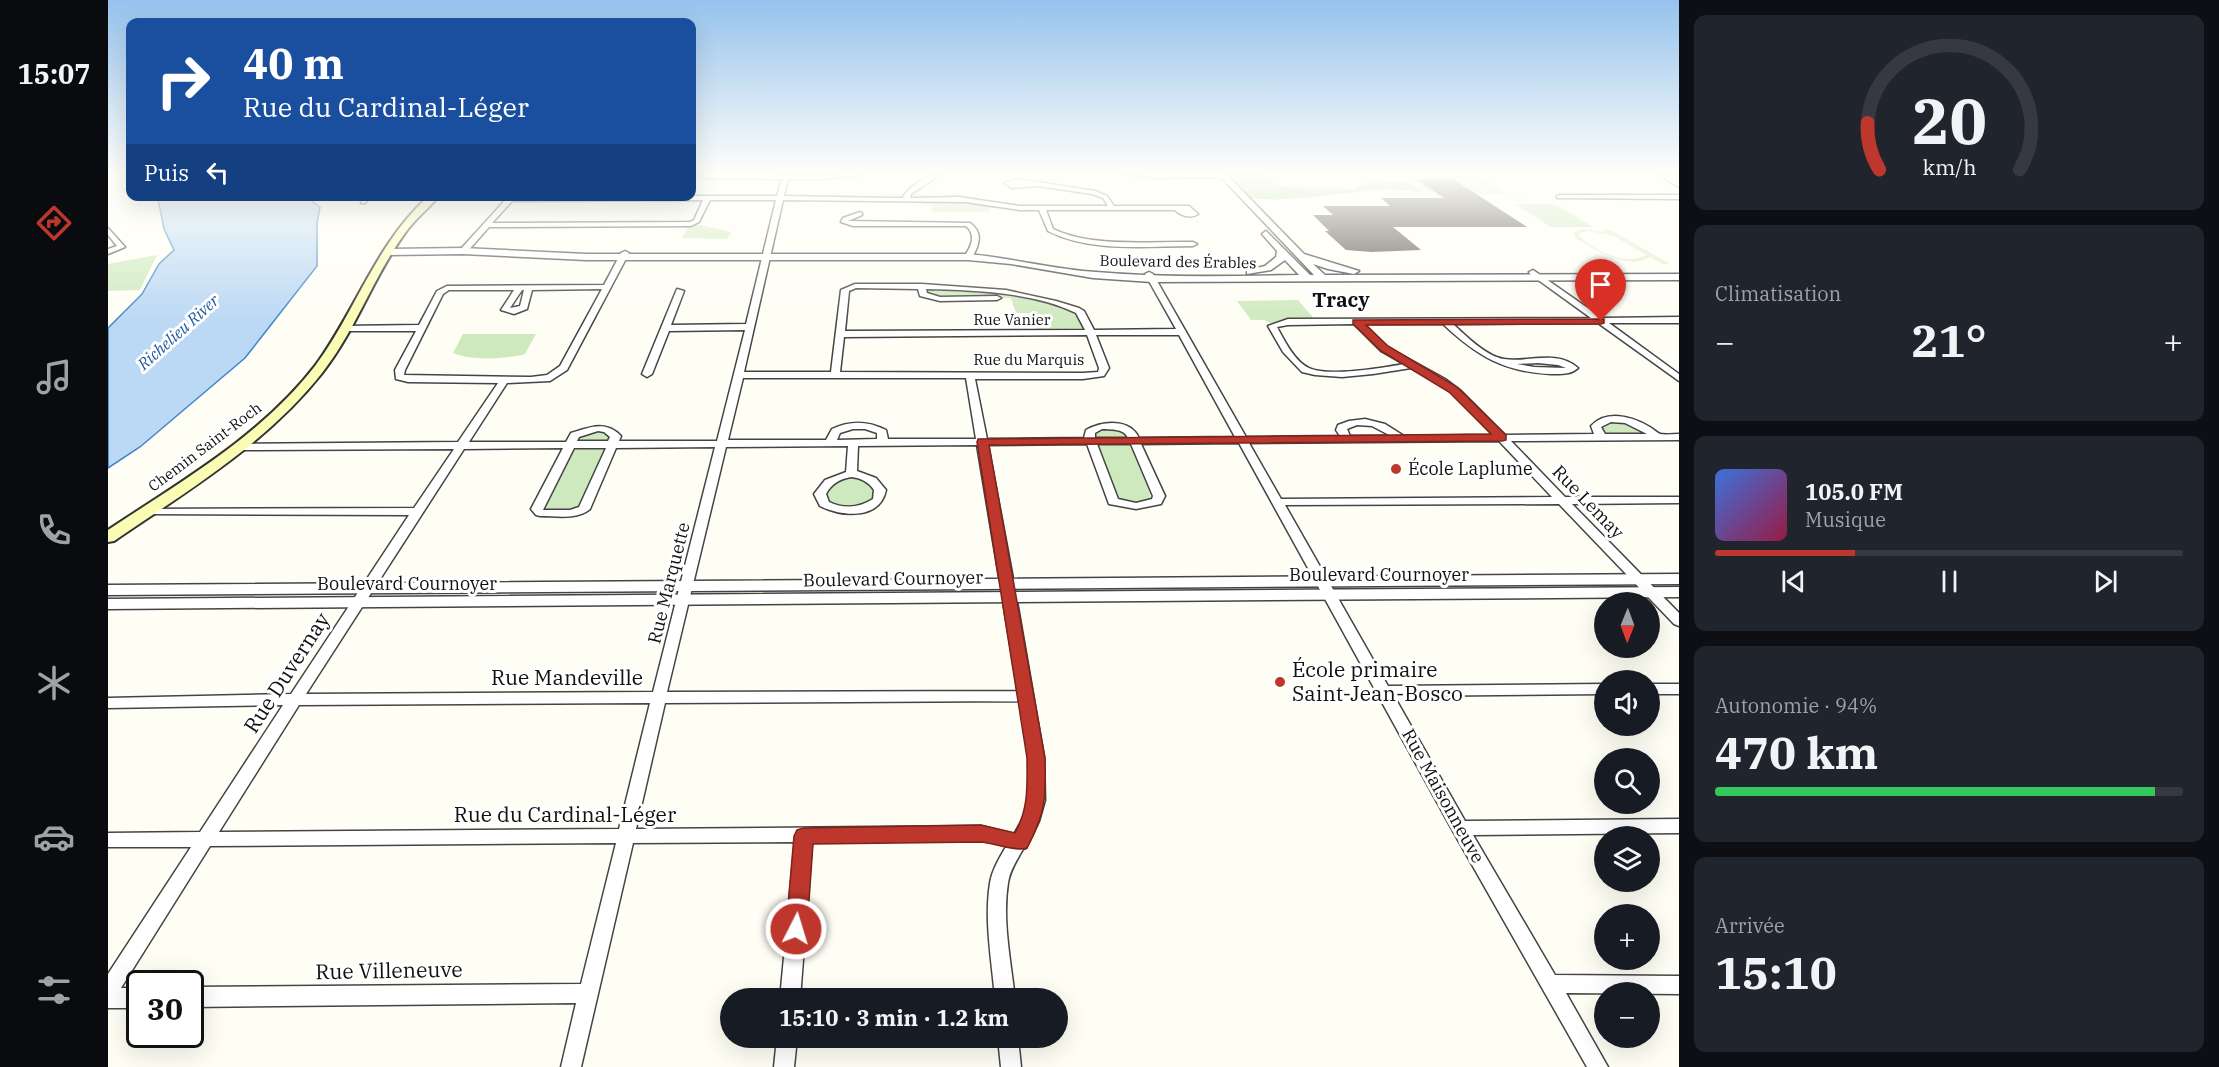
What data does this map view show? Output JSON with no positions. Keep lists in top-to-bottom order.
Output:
{
  "streets": {
    "main road": ["Chemin Saint-Roch"],
    "street": [
      "Boulevard des Érables",
      "Rue Vanier",
      "Rue du Marquis",
      "Rue Lemay",
      "Boulevard Cournoyer",
      "Rue Marquette",
      "Rue Duvernay",
      "Rue Mandeville",
      "Rue Maisonneuve",
      "Rue du Cardinal-Léger",
      "Rue Villeneuve"
    ]
  },
  "crossings": [
    ["Boulevard des Érables", "Chemin Saint-Roch"],
    ["Boulevard des Érables", "Rue Marquette"],
    ["Boulevard des Érables", "Rue Maisonneuve"],
    ["Rue Vanier", "Rue du Marquis"],
    ["Rue Vanier", "Rue Maisonneuve"],
    ["Rue du Marquis", "Rue Marquette"],
    ["Rue Lemay", "Boulevard Cournoyer"],
    ["Boulevard Cournoyer", "Rue Marquette"],
    ["Boulevard Cournoyer", "Rue Duvernay"],
    ["Boulevard Cournoyer", "Rue Maisonneuve"],
    ["Rue Marquette", "Rue Mandeville"],
    ["Rue Marquette", "Rue du Cardinal-Léger"],
    ["Rue Marquette", "Rue Villeneuve"],
    ["Rue Duvernay", "Rue Mandeville"],
    ["Rue Duvernay", "Rue du Cardinal-Léger"]
  ],
  "districts": ["Tracy"],
  "water": ["Richelieu River"],
  "places": ["École Laplume", "École primaire Saint-Jean-Bosco"],
  "north": "bottom",
  "page": {
    "tabs": "15:07",
    "turn": ["40 m", "Rue du Cardinal-Léger"],
    "then": "Puis",
    "tile": [
      "Climatisation",
      ["Autonomie · 94%", "470 km"],
      ["Arrivée", "15:10"]
    ],
    "heat": ["−", "21°", "+"],
    "song": ["105.0 FM", "Musique"],
    "map_buttons": ["+", "−"],
    "limit": "30",
    "trip": "15:10 · 3 min · 1.2 km",
    "gauge": ["20", "km/h"]
  }
}
